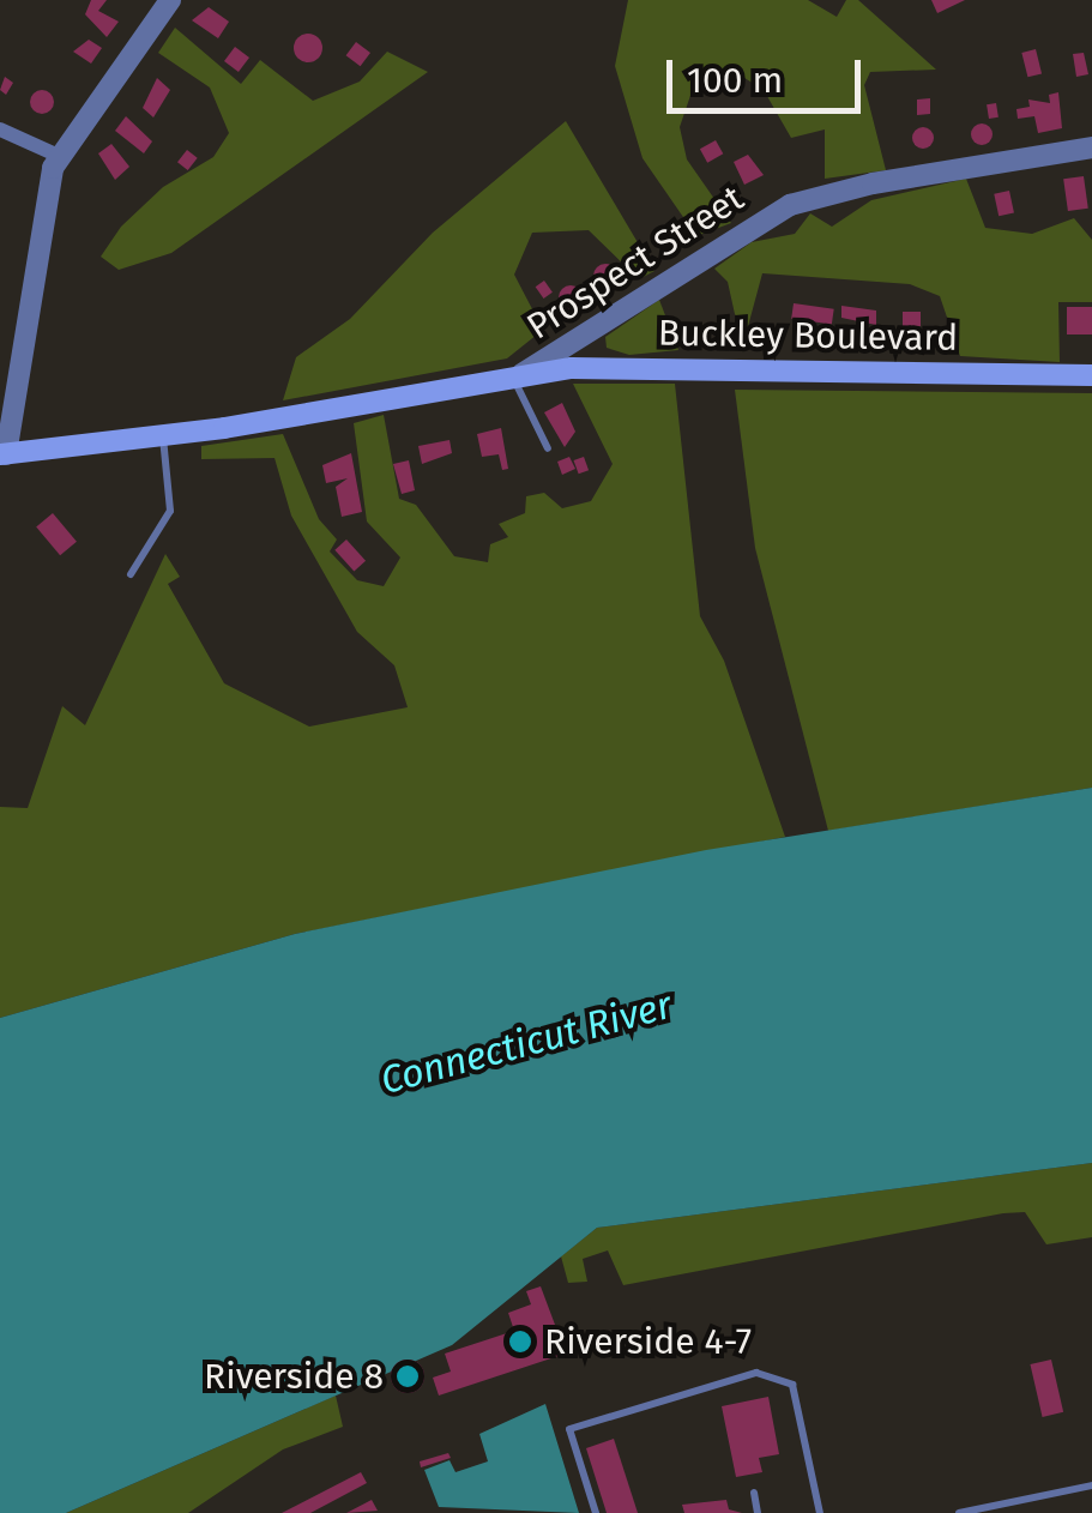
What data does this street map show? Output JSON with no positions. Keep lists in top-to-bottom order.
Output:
{
  "streets": {
    "main road": ["Prospect Street", "Buckley Boulevard"]
  },
  "crossings": [
    ["Prospect Street", "Buckley Boulevard"]
  ],
  "water": ["Connecticut River"],
  "places": ["Riverside 4-7", "Riverside 8"],
  "scale_bar": "100 m"
}
